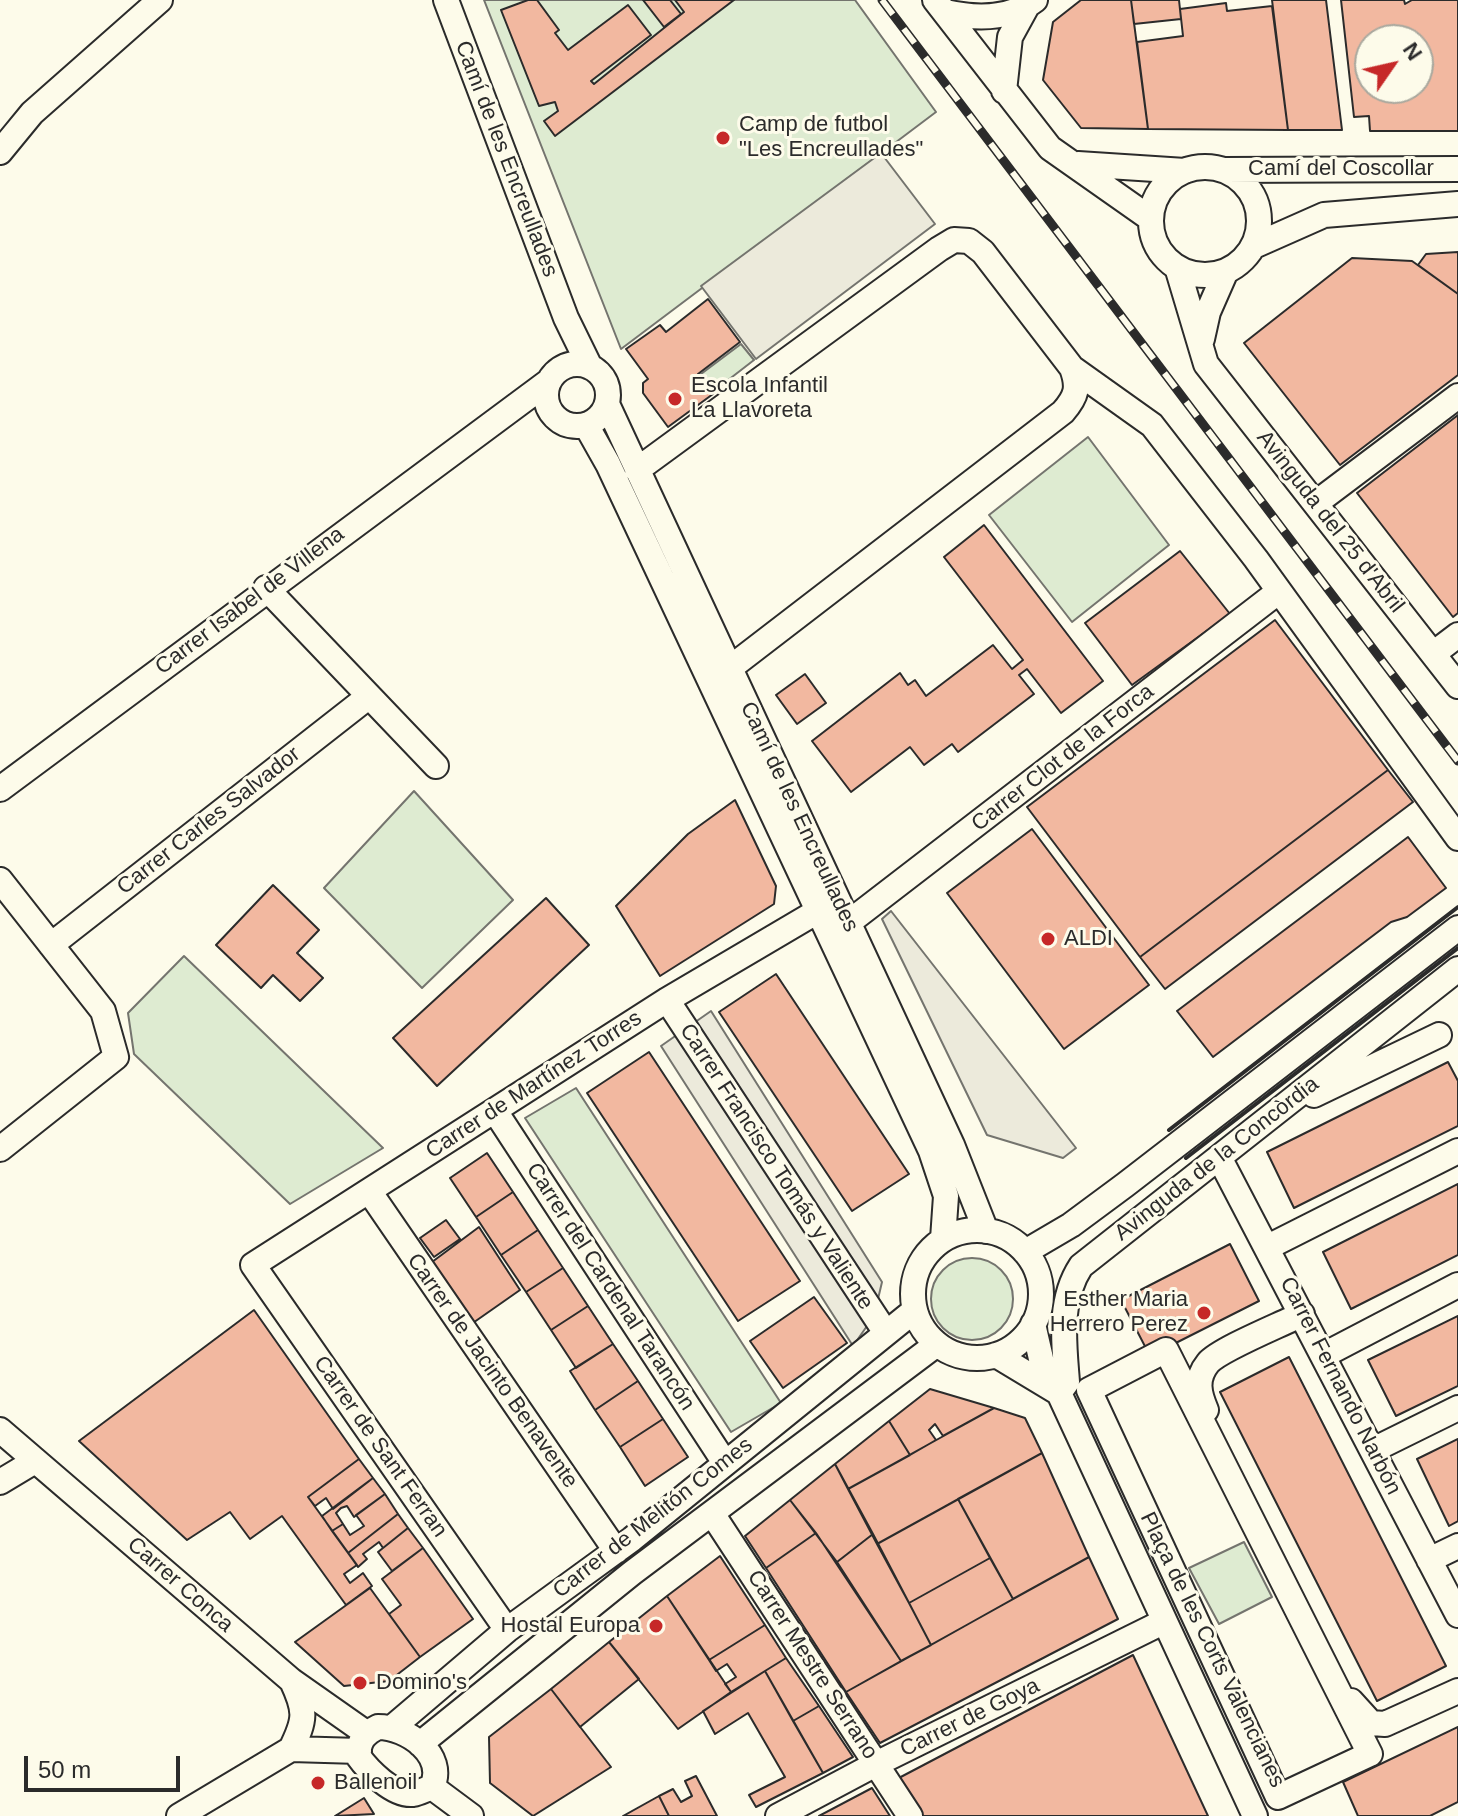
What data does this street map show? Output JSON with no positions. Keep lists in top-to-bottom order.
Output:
{
  "streets": {
    "street": [
      "Camí de les Encreullades",
      "Camí del Coscollar",
      "Avinguda del 25 d'Abril",
      "Carrer Isabel de Villena",
      "Carrer Clot de la Forca",
      "Carrer Carles Salvador",
      "Carrer de Martínez Torres",
      "Avinguda de la Concòrdia",
      "Carrer Francisco Tomás y Valiente",
      "Carrer del Cardenal Tarancón",
      "Carrer de Jacinto Benavente",
      "Carrer Fernando Narbón",
      "Carrer de Sant Ferran",
      "Carrer de Melitón Comes",
      "Carrer Conca",
      "Plaça de les Corts Valencianes",
      "Carrer Mestre Serrano",
      "Carrer de Goya"
    ]
  },
  "crossings": [
    ["Camí de les Encreullades", "Carrer Isabel de Villena"],
    ["Camí de les Encreullades", "Carrer Clot de la Forca"],
    ["Camí de les Encreullades", "Carrer de Martínez Torres"],
    ["Camí de les Encreullades", "Avinguda de la Concòrdia"],
    ["Camí de les Encreullades", "Carrer de Melitón Comes"],
    ["Camí de les Encreullades", "Plaça de les Corts Valencianes"],
    ["Camí del Coscollar", "Avinguda del 25 d'Abril"],
    ["Carrer de Martínez Torres", "Carrer Francisco Tomás y Valiente"],
    ["Carrer de Martínez Torres", "Carrer del Cardenal Tarancón"],
    ["Carrer de Martínez Torres", "Carrer de Jacinto Benavente"],
    ["Carrer de Martínez Torres", "Carrer de Sant Ferran"],
    ["Avinguda de la Concòrdia", "Carrer Fernando Narbón"],
    ["Avinguda de la Concòrdia", "Carrer de Melitón Comes"],
    ["Avinguda de la Concòrdia", "Plaça de les Corts Valencianes"],
    ["Carrer Francisco Tomás y Valiente", "Carrer de Melitón Comes"],
    ["Carrer del Cardenal Tarancón", "Carrer de Melitón Comes"],
    ["Carrer de Jacinto Benavente", "Carrer de Melitón Comes"],
    ["Carrer de Sant Ferran", "Carrer de Melitón Comes"],
    ["Carrer de Melitón Comes", "Carrer Conca"],
    ["Carrer de Melitón Comes", "Plaça de les Corts Valencianes"],
    ["Carrer de Melitón Comes", "Carrer Mestre Serrano"],
    ["Plaça de les Corts Valencianes", "Carrer de Goya"],
    ["Carrer Mestre Serrano", "Carrer de Goya"]
  ],
  "places": [
    "Camp de futbol \"Les Encreullades\"",
    "Escola Infantil La Llavoreta",
    "ALDI",
    "Esther Maria Herrero Perez",
    "Hostal Europa",
    "Domino's",
    "Ballenoil"
  ],
  "scale_bar": "50 m",
  "north": "top right"
}
